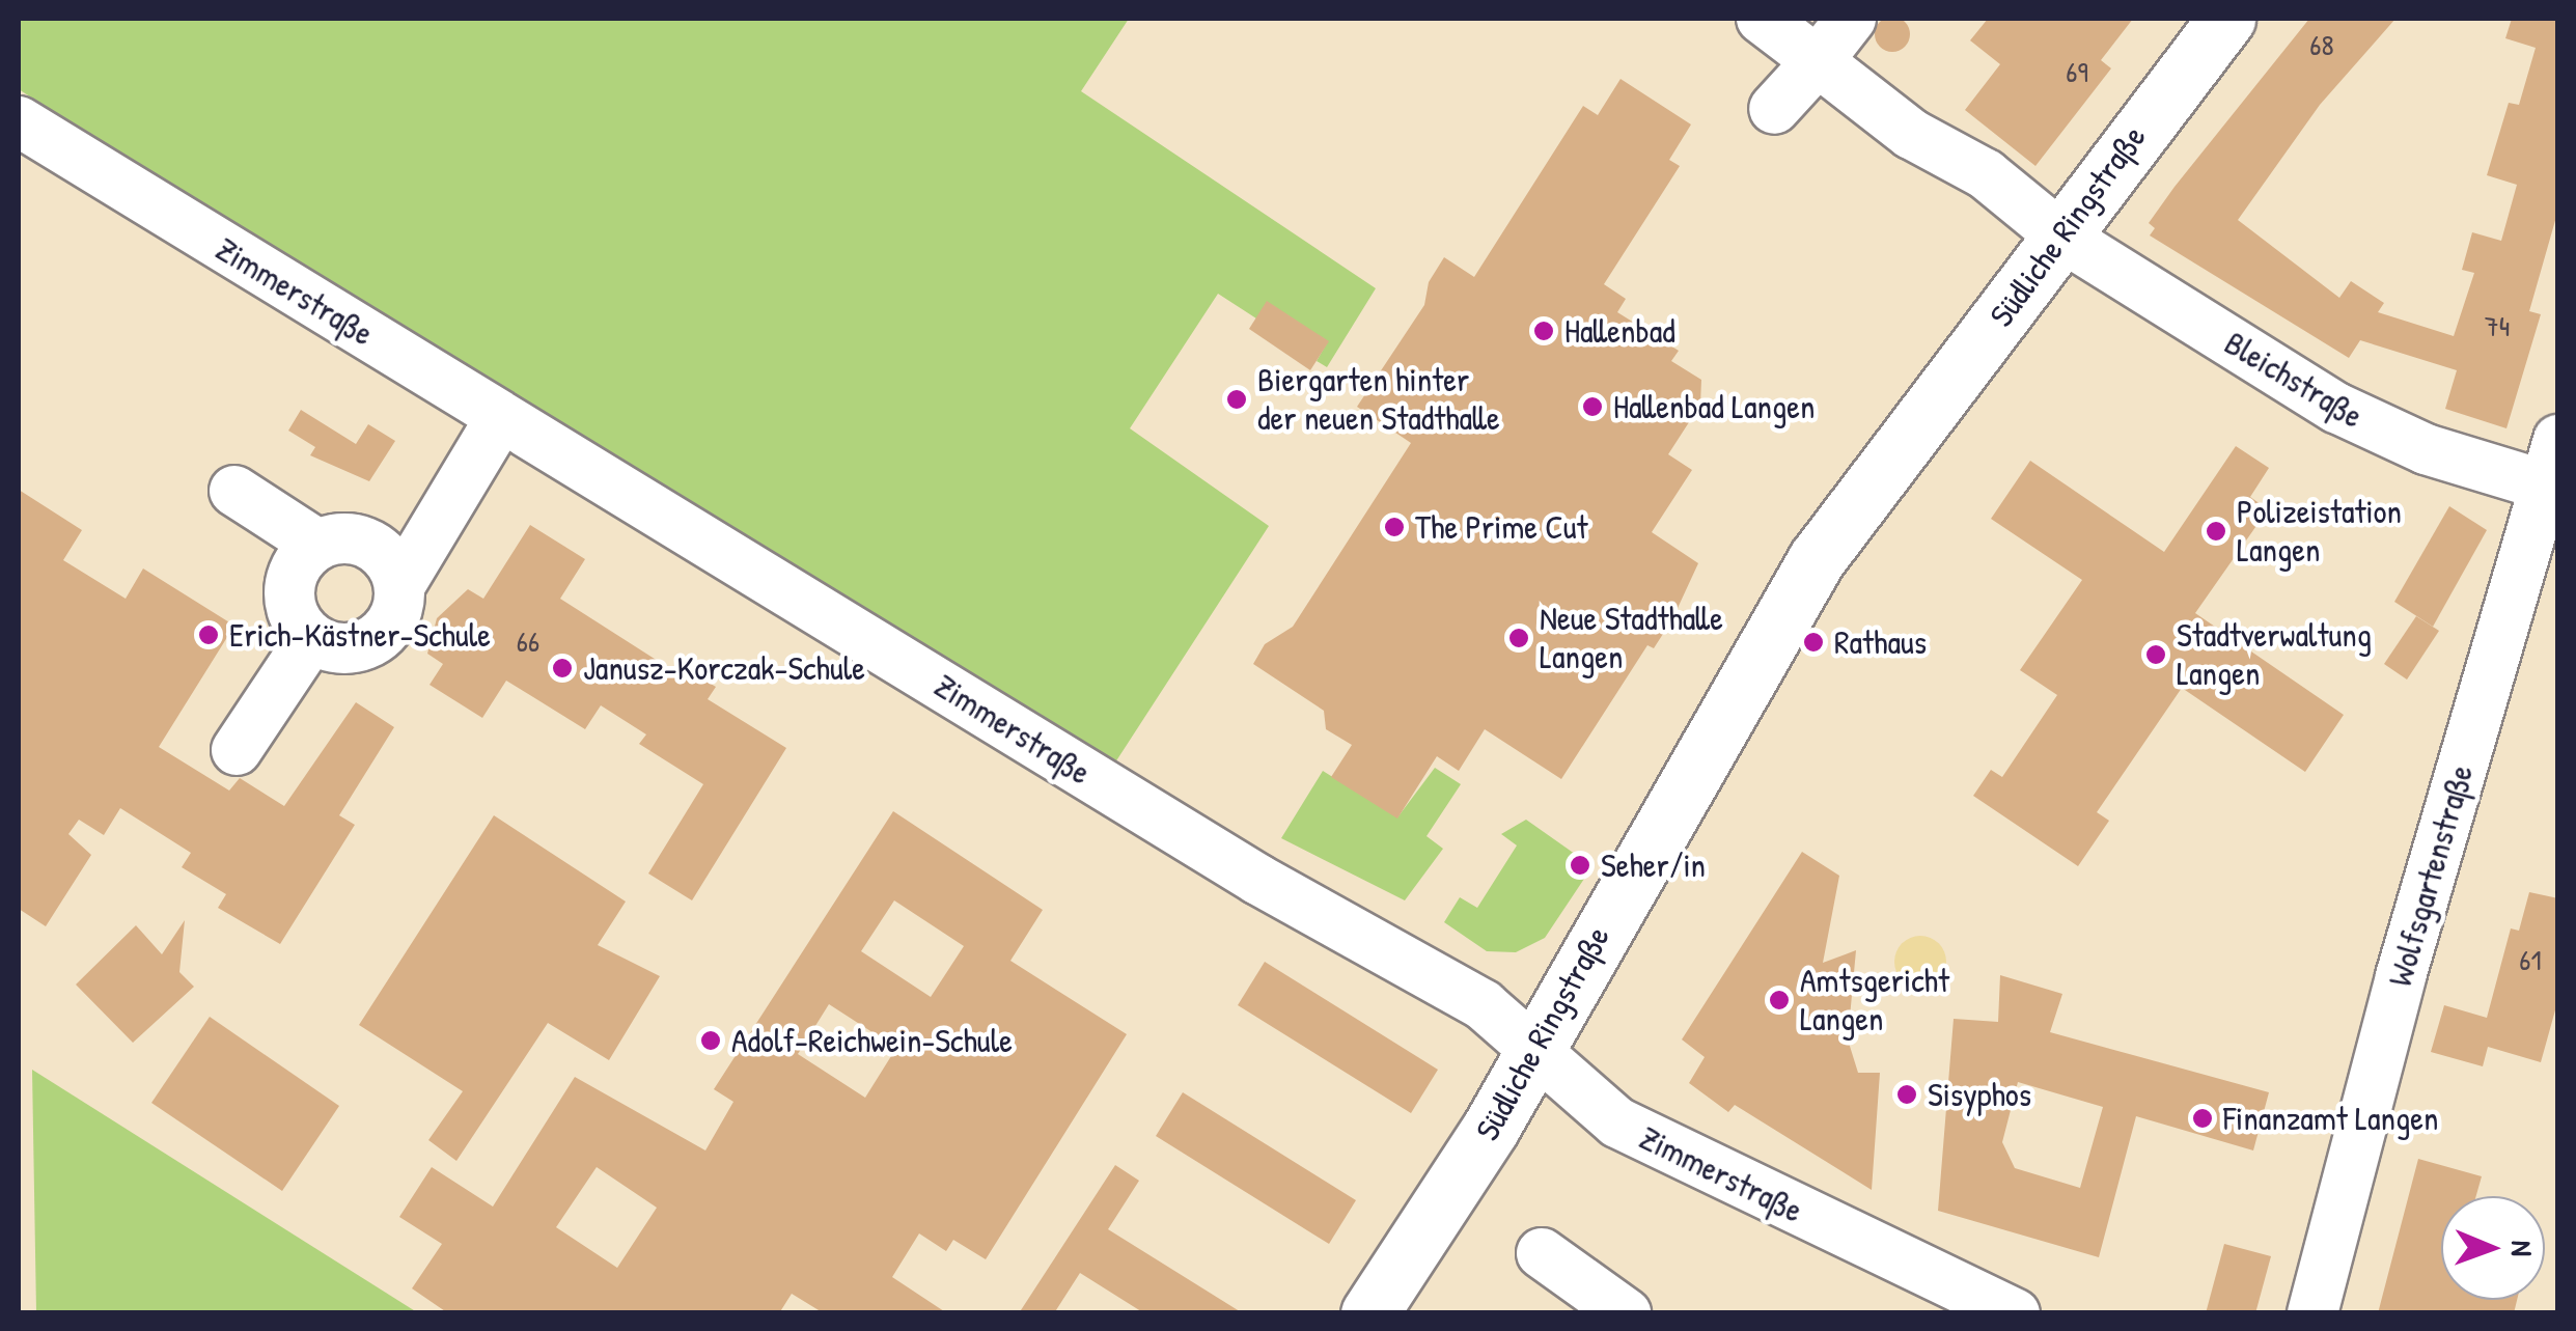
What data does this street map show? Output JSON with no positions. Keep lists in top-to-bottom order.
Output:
{
  "streets": {
    "main road": ["Südliche Ringstraße"],
    "street": ["Zimmerstraße", "Bleichstraße", "Wolfsgartenstraße"]
  },
  "crossings": [
    ["Südliche Ringstraße", "Zimmerstraße"],
    ["Südliche Ringstraße", "Bleichstraße"],
    ["Bleichstraße", "Wolfsgartenstraße"]
  ],
  "places": [
    "Hallenbad",
    "Biergarten hinter der neuen Stadthalle",
    "Hallenbad Langen",
    "The Prime Cut",
    "Polizeistation Langen",
    "Erich-Kästner-Schule",
    "Neue Stadthalle Langen",
    "Rathaus",
    "Stadtverwaltung Langen",
    "Janusz-Korczak-Schule",
    "Seher/in",
    "Amtsgericht Langen",
    "Adolf-Reichwein-Schule",
    "Sisyphos",
    "Finanzamt Langen"
  ],
  "house_numbers": [
    "68",
    "69",
    "74",
    "66",
    "61"
  ],
  "north": "right"
}
